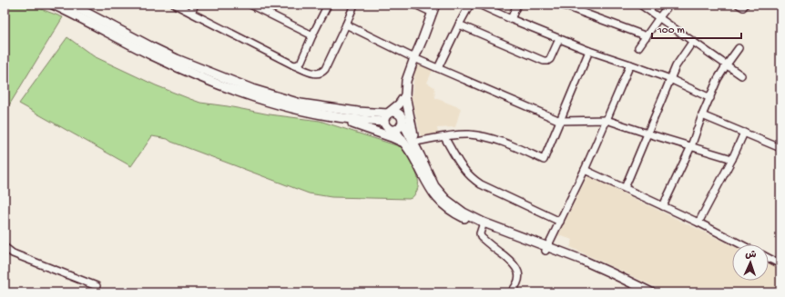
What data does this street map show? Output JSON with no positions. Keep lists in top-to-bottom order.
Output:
{
  "scale_bar": "100 m",
  "north": "top"
}
